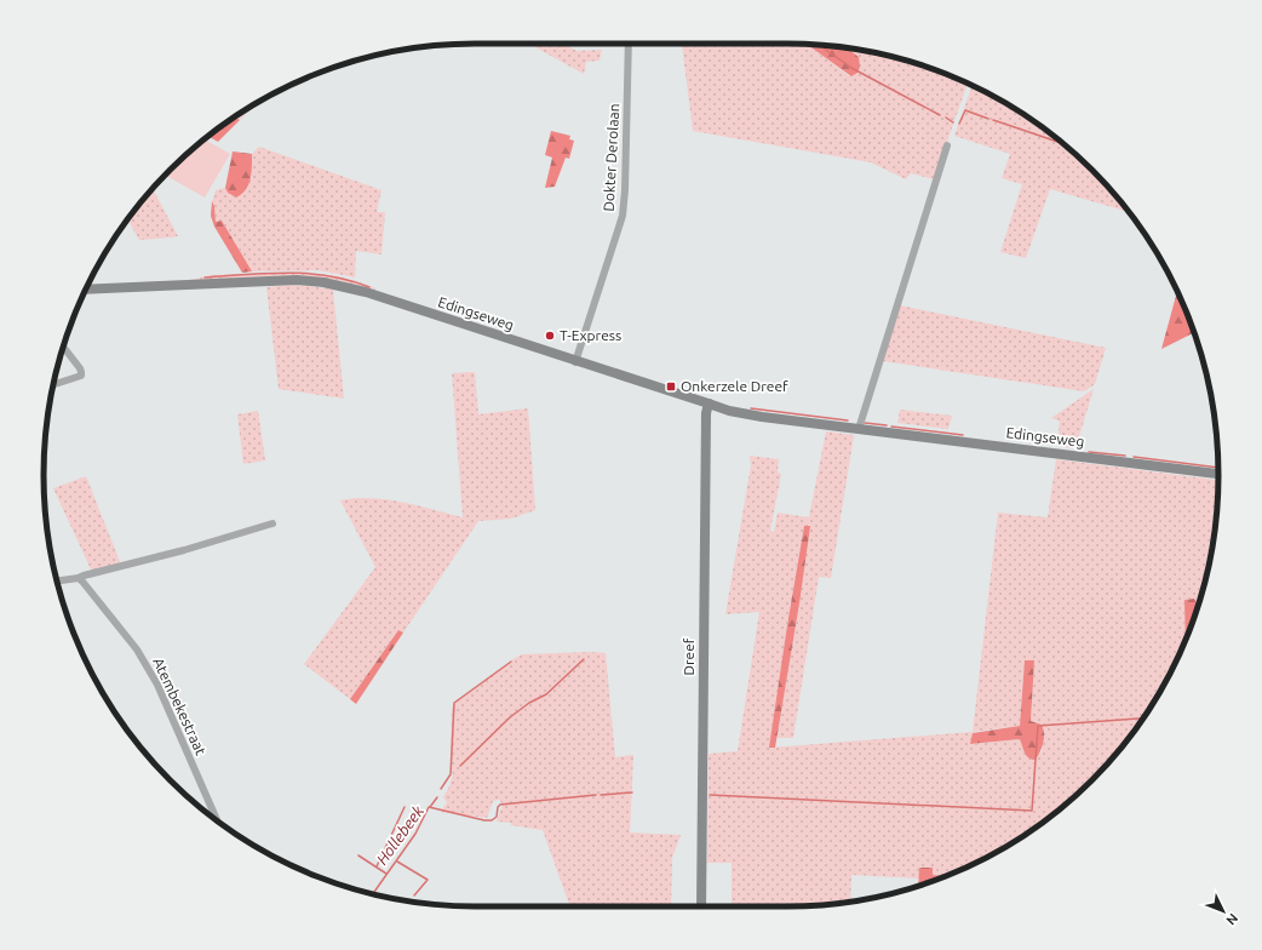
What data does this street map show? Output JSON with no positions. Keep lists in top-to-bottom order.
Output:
{
  "streets": {
    "main road": ["Edingseweg", "Dreef"],
    "street": ["Dokter Derolaan", "Atembekestraat"]
  },
  "crossings": [
    ["Dokter Derolaan", "Edingseweg"],
    ["Edingseweg", "Dreef"]
  ],
  "water": ["Hollebeek"],
  "places": {
    "other": ["T-Express"],
    "transit": ["Onkerzele Dreef"]
  },
  "north": "bottom right"
}
